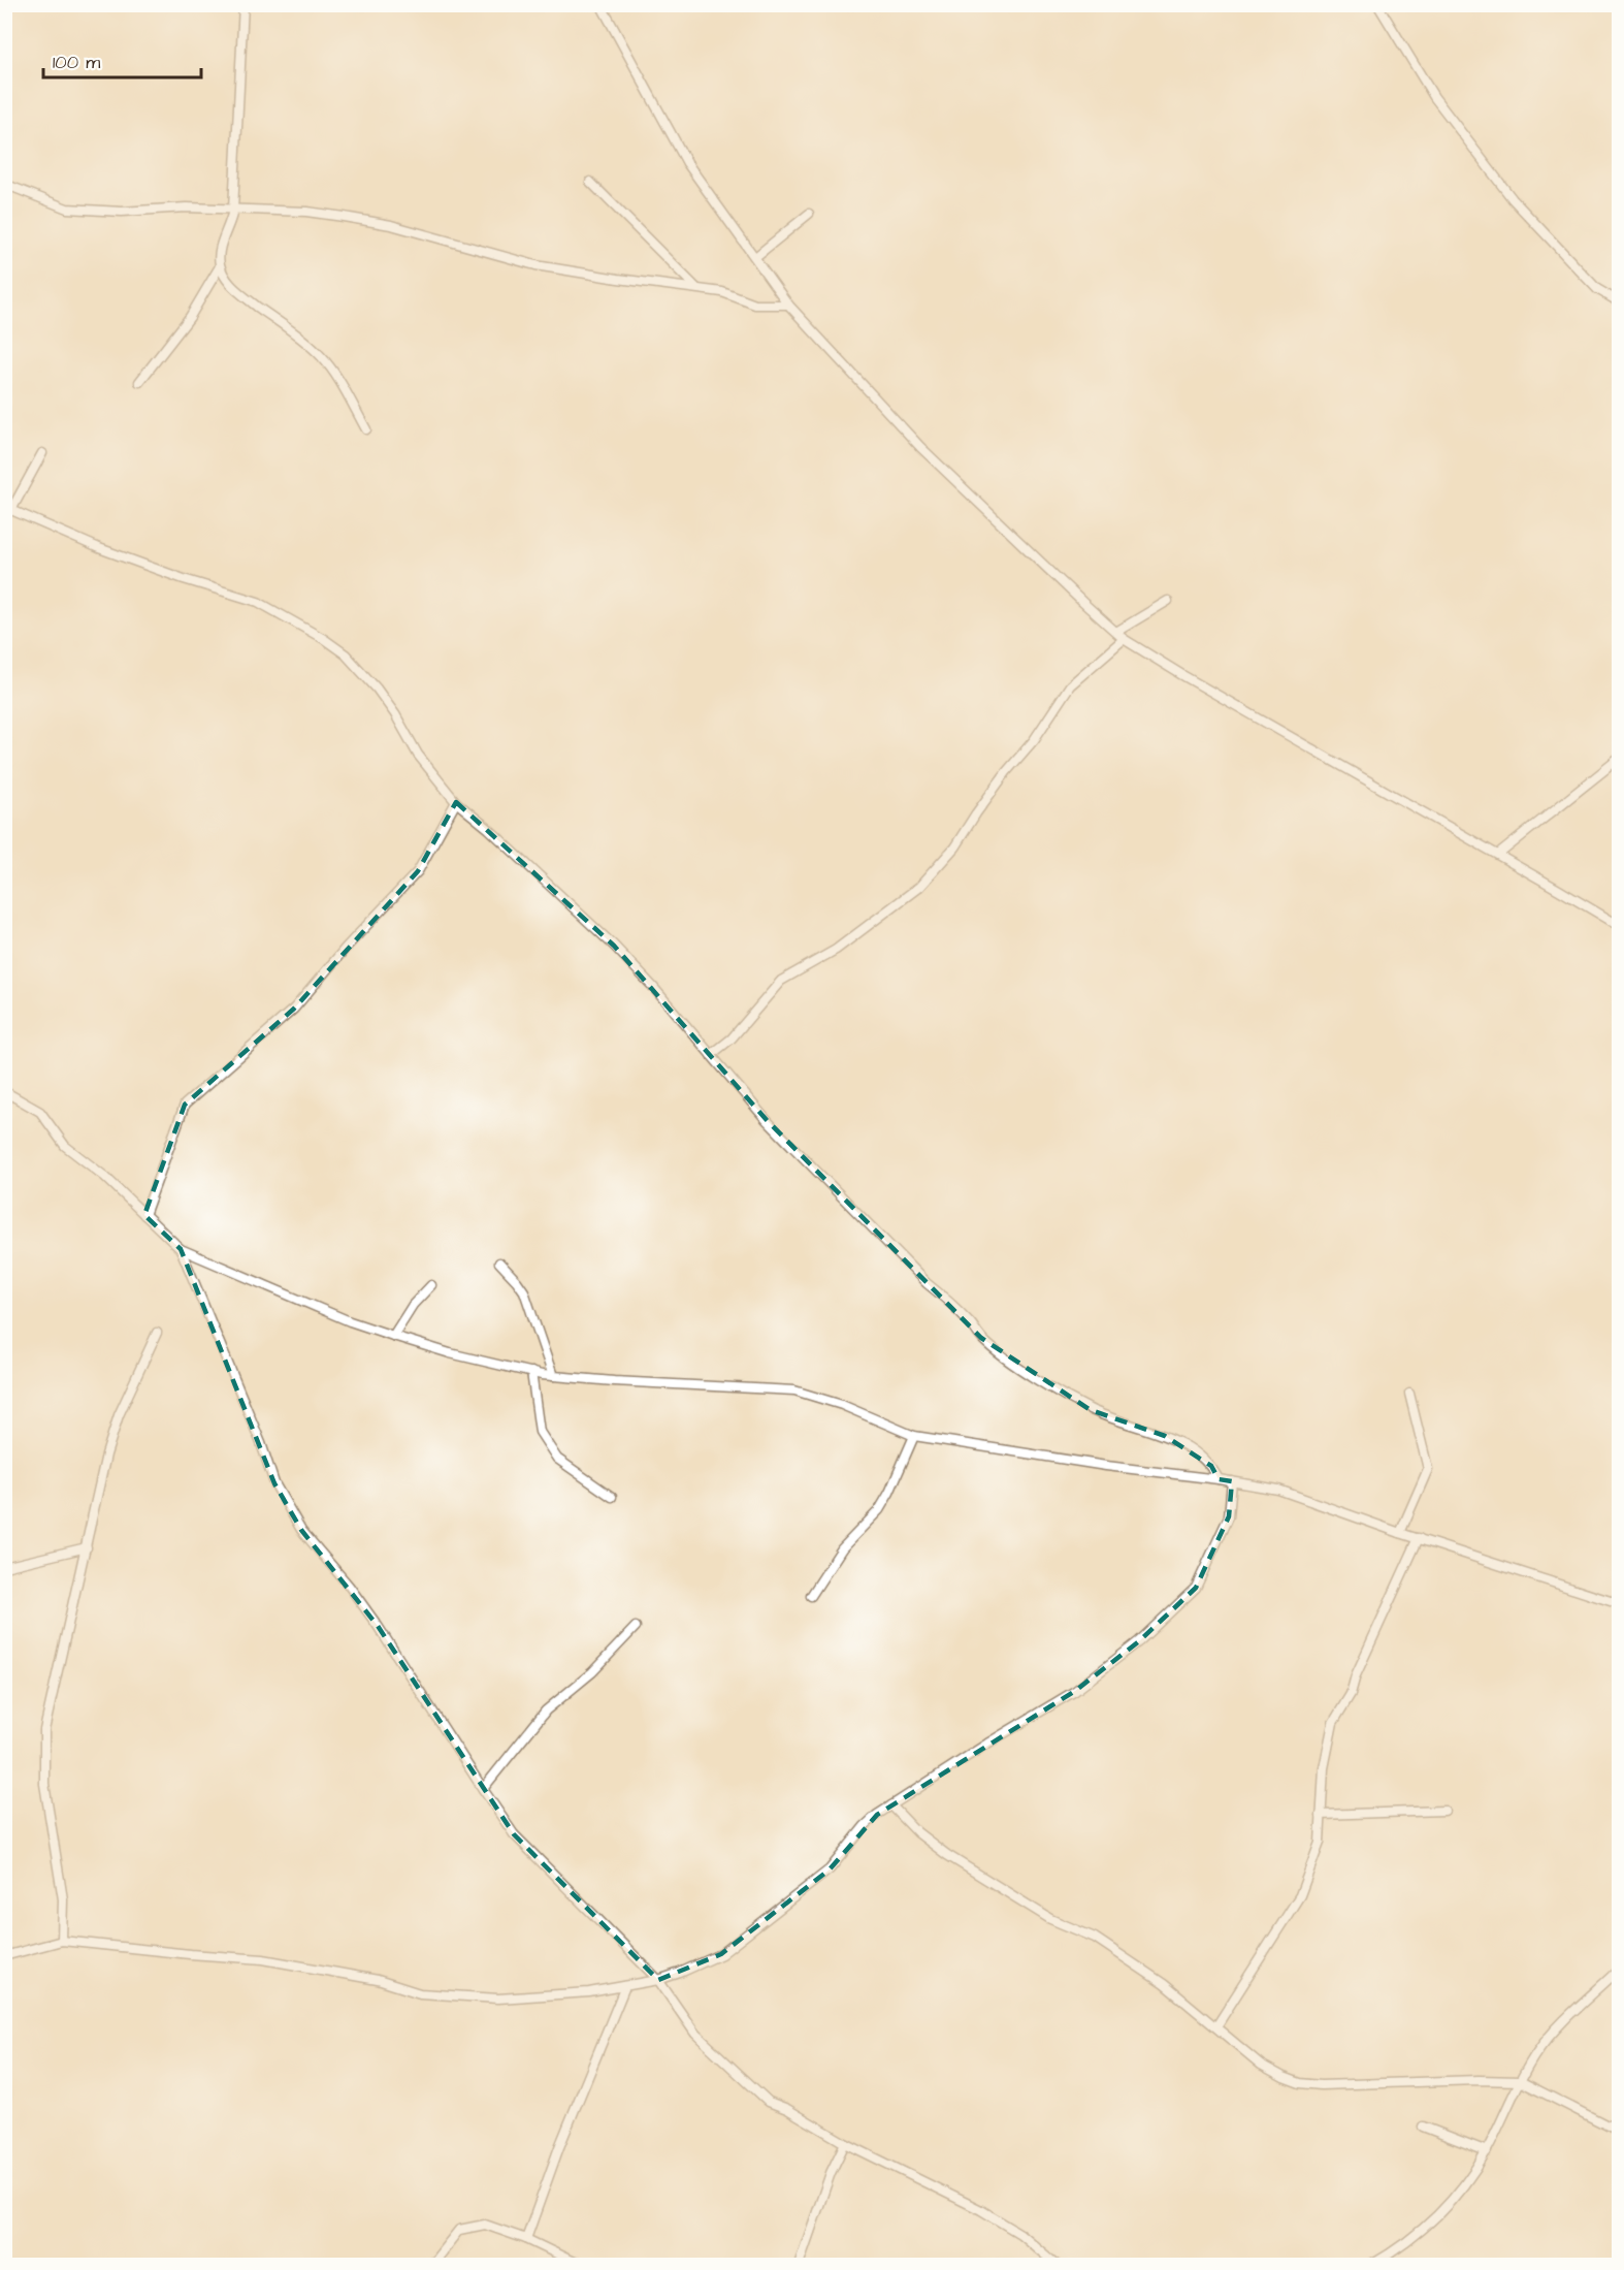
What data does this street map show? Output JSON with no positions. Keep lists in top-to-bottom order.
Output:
{
  "scale_bar": "100 m"
}
